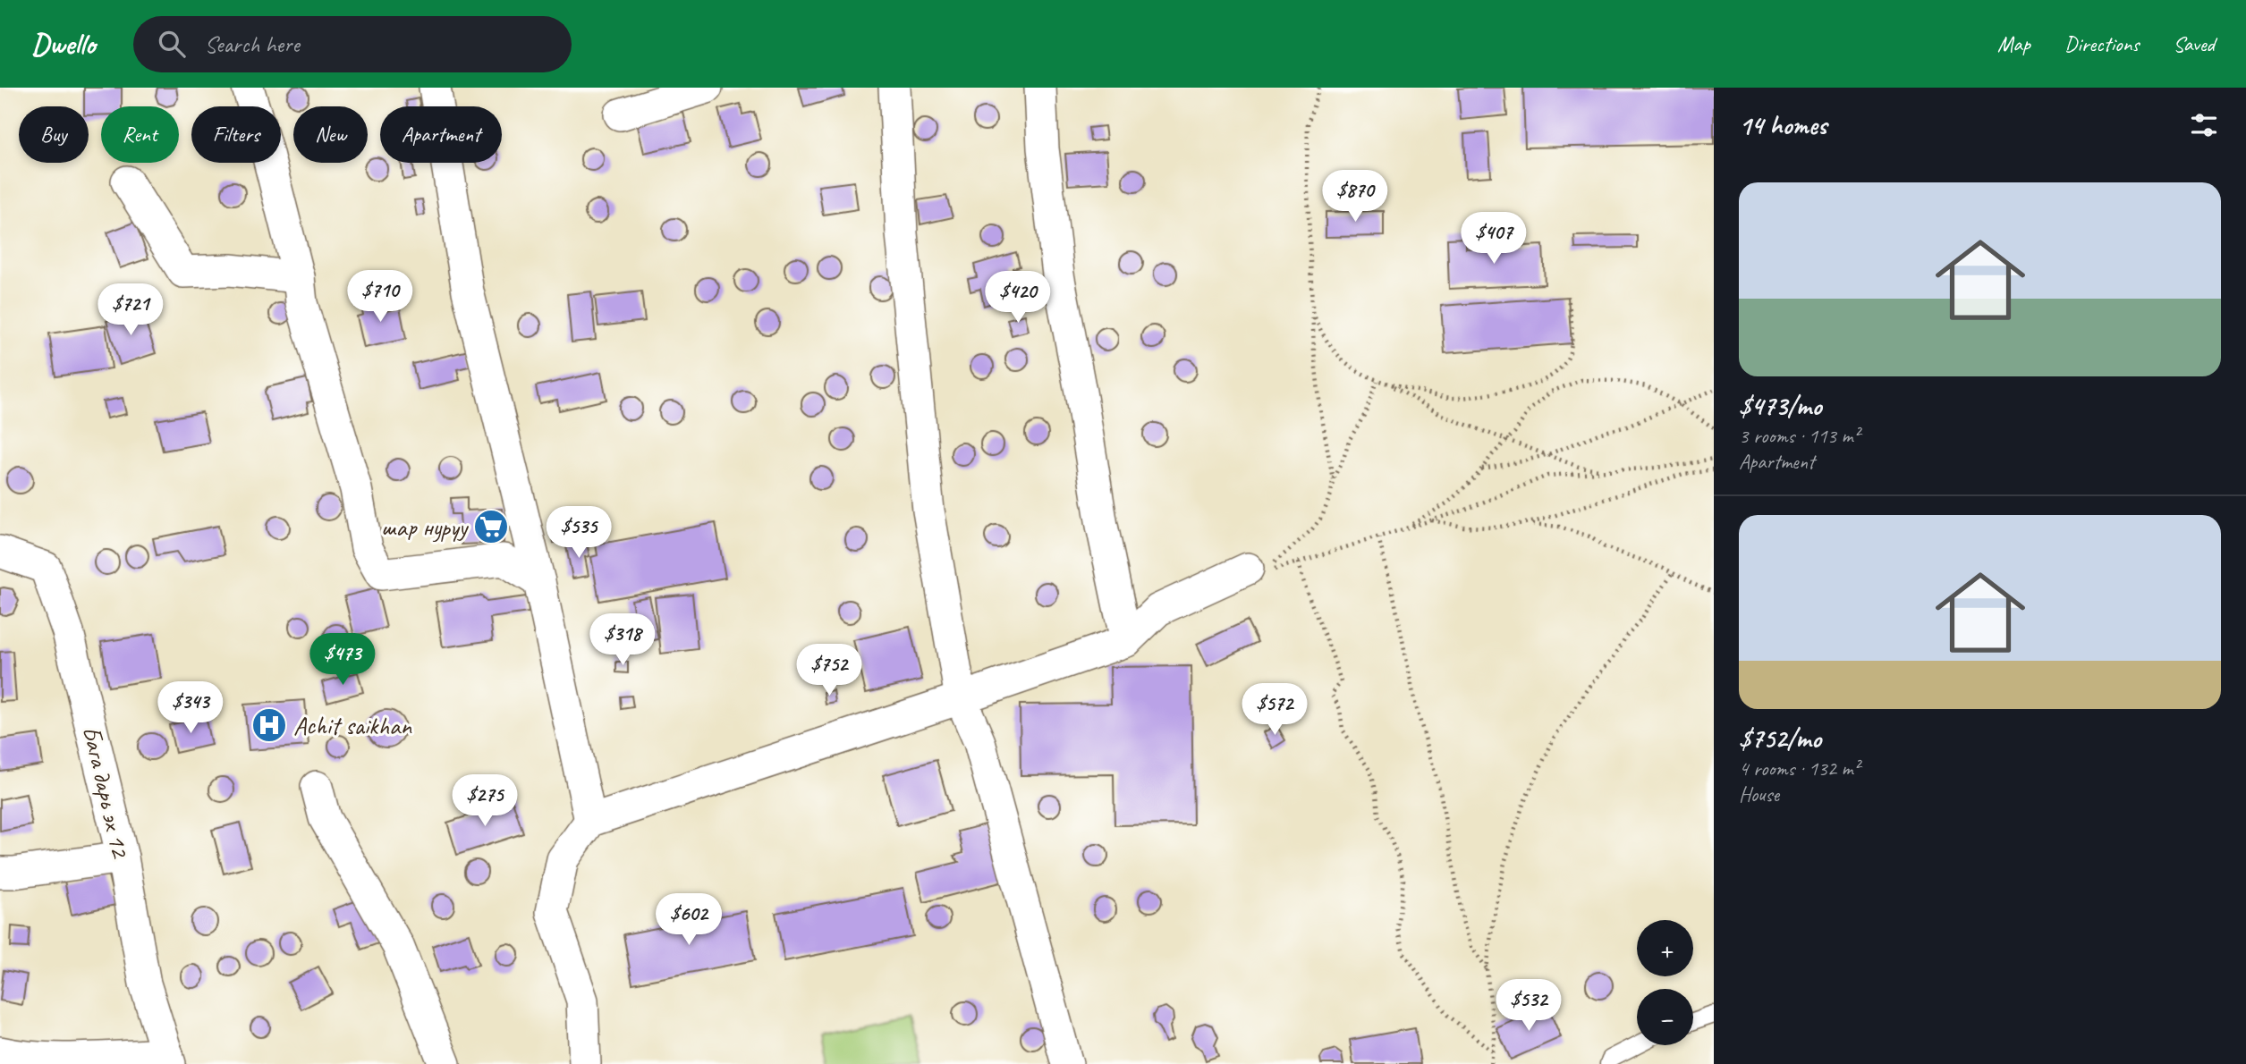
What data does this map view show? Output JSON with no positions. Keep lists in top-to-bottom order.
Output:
{
  "streets": {
    "street": ["Бага дарь эх 12"]
  },
  "places": {
    "supermarket": ["шар нуруу"],
    "hospital": ["Achit saikhan"]
  },
  "page": {
    "header": "Dwello",
    "search": "Search here",
    "nav": ["Map", "Directions", "Saved"],
    "heading": "14 homes",
    "chip": [
      "Buy",
      "Rent",
      "Filters",
      "New",
      "Apartment"
    ],
    "list": [
      {
        "name": "$473/mo",
        "note": "3 rooms · 113 m² · Apartment"
      },
      {
        "name": "$752/mo",
        "note": "4 rooms · 132 m² · House"
      }
    ],
    "price": [
      "$870",
      "$407",
      "$710",
      "$420",
      "$721",
      "$535",
      "$318",
      "$473",
      "$752",
      "$343",
      "$572",
      "$275",
      "$602",
      "$532"
    ],
    "map_buttons": ["+", "−"]
  }
}
